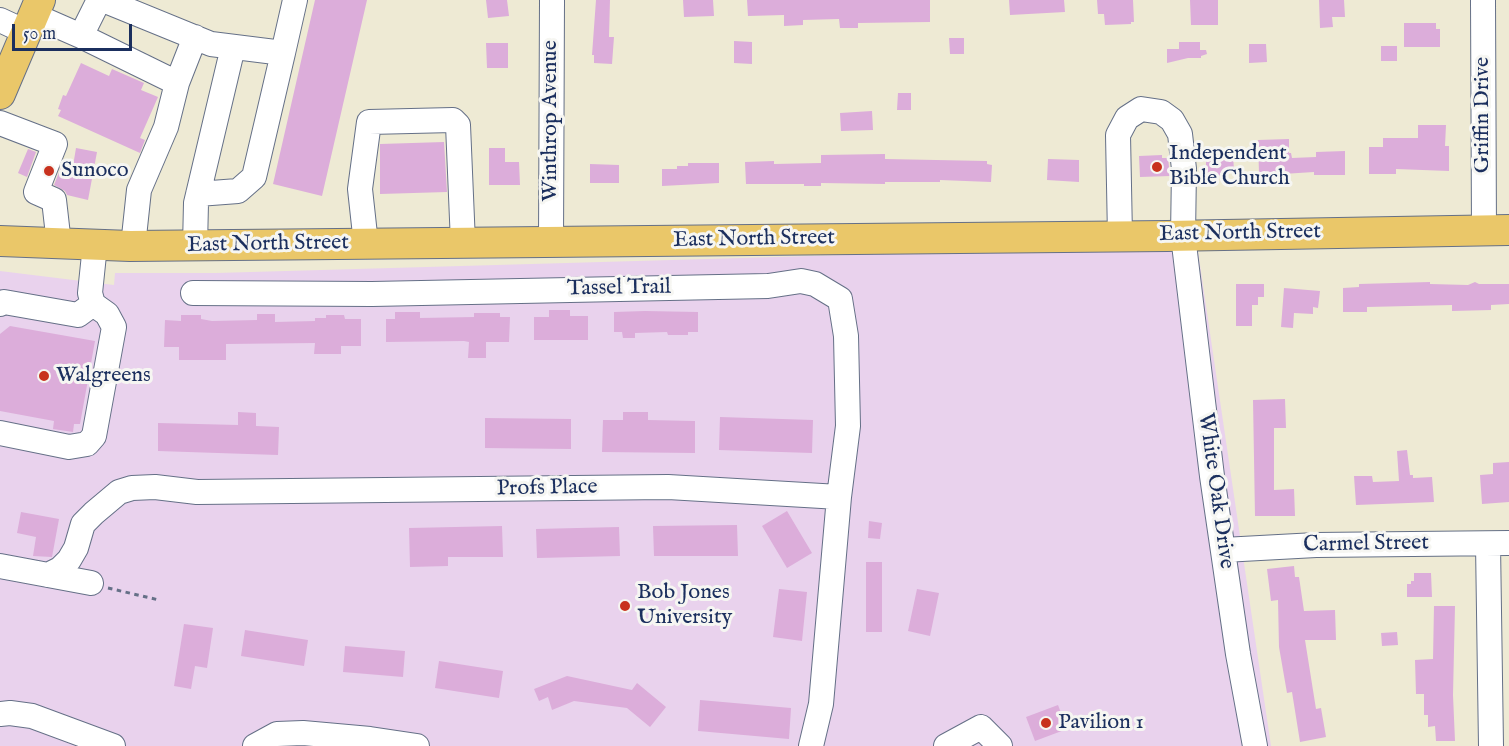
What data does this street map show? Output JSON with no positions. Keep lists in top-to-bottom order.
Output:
{
  "streets": {
    "main road": ["East North Street"],
    "street": [
      "Griffin Drive",
      "Winthrop Avenue",
      "Tassel Trail",
      "Profs Place",
      "White Oak Drive",
      "Carmel Street"
    ]
  },
  "crossings": [
    ["Griffin Drive", "East North Street"],
    ["Winthrop Avenue", "East North Street"],
    ["East North Street", "White Oak Drive"],
    ["Tassel Trail", "Profs Place"],
    ["White Oak Drive", "Carmel Street"]
  ],
  "places": [
    "Independent Bible Church",
    "Sunoco",
    "Walgreens",
    "Bob Jones University",
    "Pavilion 1"
  ],
  "scale_bar": "50 m"
}
